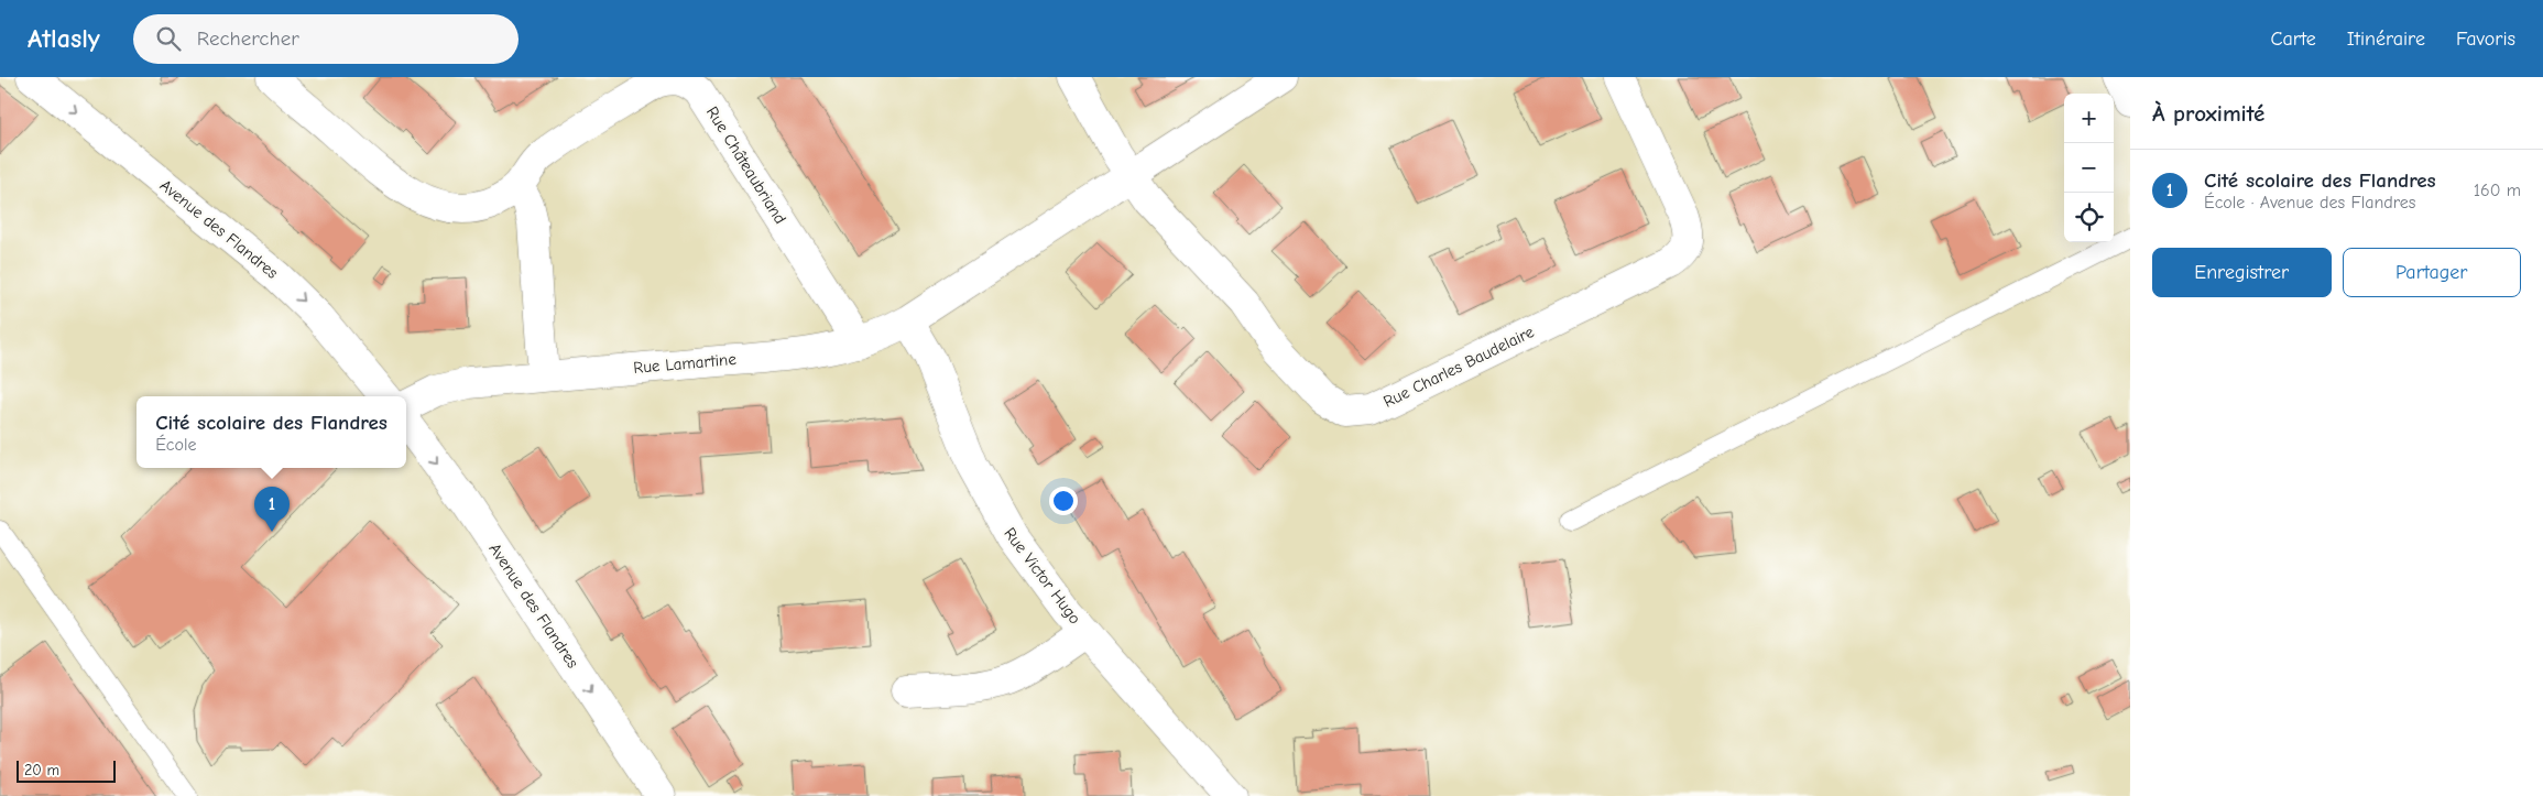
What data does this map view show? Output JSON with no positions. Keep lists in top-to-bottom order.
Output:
{
  "streets": {
    "street": [
      "Rue Châteaubriand",
      "Avenue des Flandres",
      "Rue Lamartine",
      "Rue Charles Baudelaire",
      "Rue Victor Hugo"
    ]
  },
  "crossings": [
    ["Rue Châteaubriand", "Rue Lamartine"],
    ["Rue Lamartine", "Rue Charles Baudelaire"],
    ["Rue Lamartine", "Rue Victor Hugo"]
  ],
  "one_way": ["Avenue des Flandres"],
  "scale_bar": "20 m",
  "page": {
    "header": "Atlasly",
    "search": "Rechercher",
    "nav": ["Carte", "Itinéraire", "Favoris"],
    "heading": "À proximité",
    "map_buttons": ["+", "−"],
    "list": [
      {
        "mark": "1",
        "name": "Cité scolaire des Flandres",
        "note": "École · Avenue des Flandres",
        "value": "160 m"
      }
    ],
    "buttons": ["Enregistrer", "Partager"],
    "popup": ["Cité scolaire des Flandres", "École"],
    "pins": "1",
    "scale": "20 m"
  }
}
